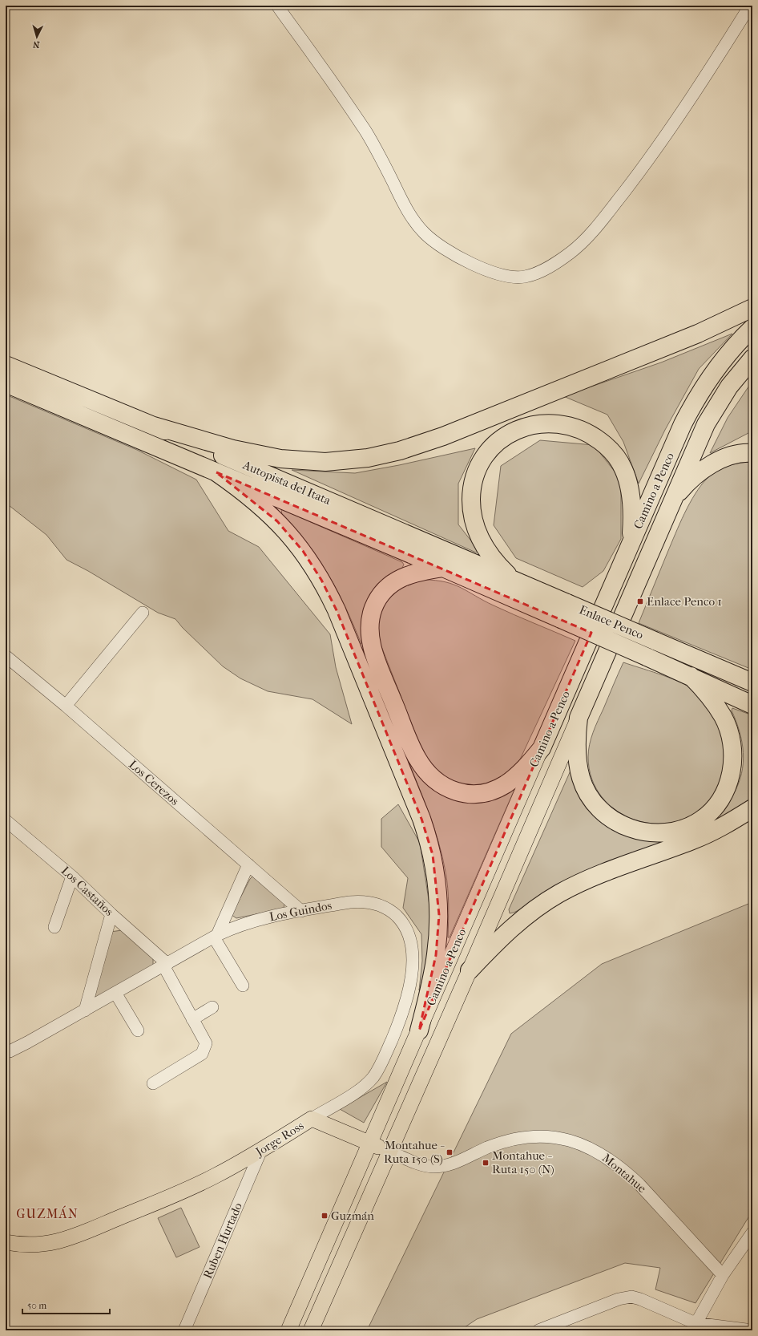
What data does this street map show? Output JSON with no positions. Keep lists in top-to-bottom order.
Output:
{
  "streets": {
    "highway": ["Autopista del Itata", "Camino a Penco", "Enlace Penco"],
    "main road": ["Jorge Ross"],
    "street": [
      "Los Cerezos",
      "Los Castaños",
      "Los Guindos",
      "Montahue",
      "Ruben Hurtado"
    ]
  },
  "crossings": [
    ["Autopista del Itata", "Enlace Penco"],
    ["Camino a Penco", "Montahue"],
    ["Los Cerezos", "Los Guindos"],
    ["Los Castaños", "Los Guindos"],
    ["Los Guindos", "Jorge Ross"],
    ["Jorge Ross", "Ruben Hurtado"]
  ],
  "districts": ["GUZMÁN"],
  "places": {
    "transit": [
      "Enlace Penco 1",
      "Montahue - Ruta 150 (S)",
      "Montahue - Ruta 150 (N)",
      "Guzmán"
    ]
  },
  "scale_bar": "50 m",
  "north": "bottom"
}
